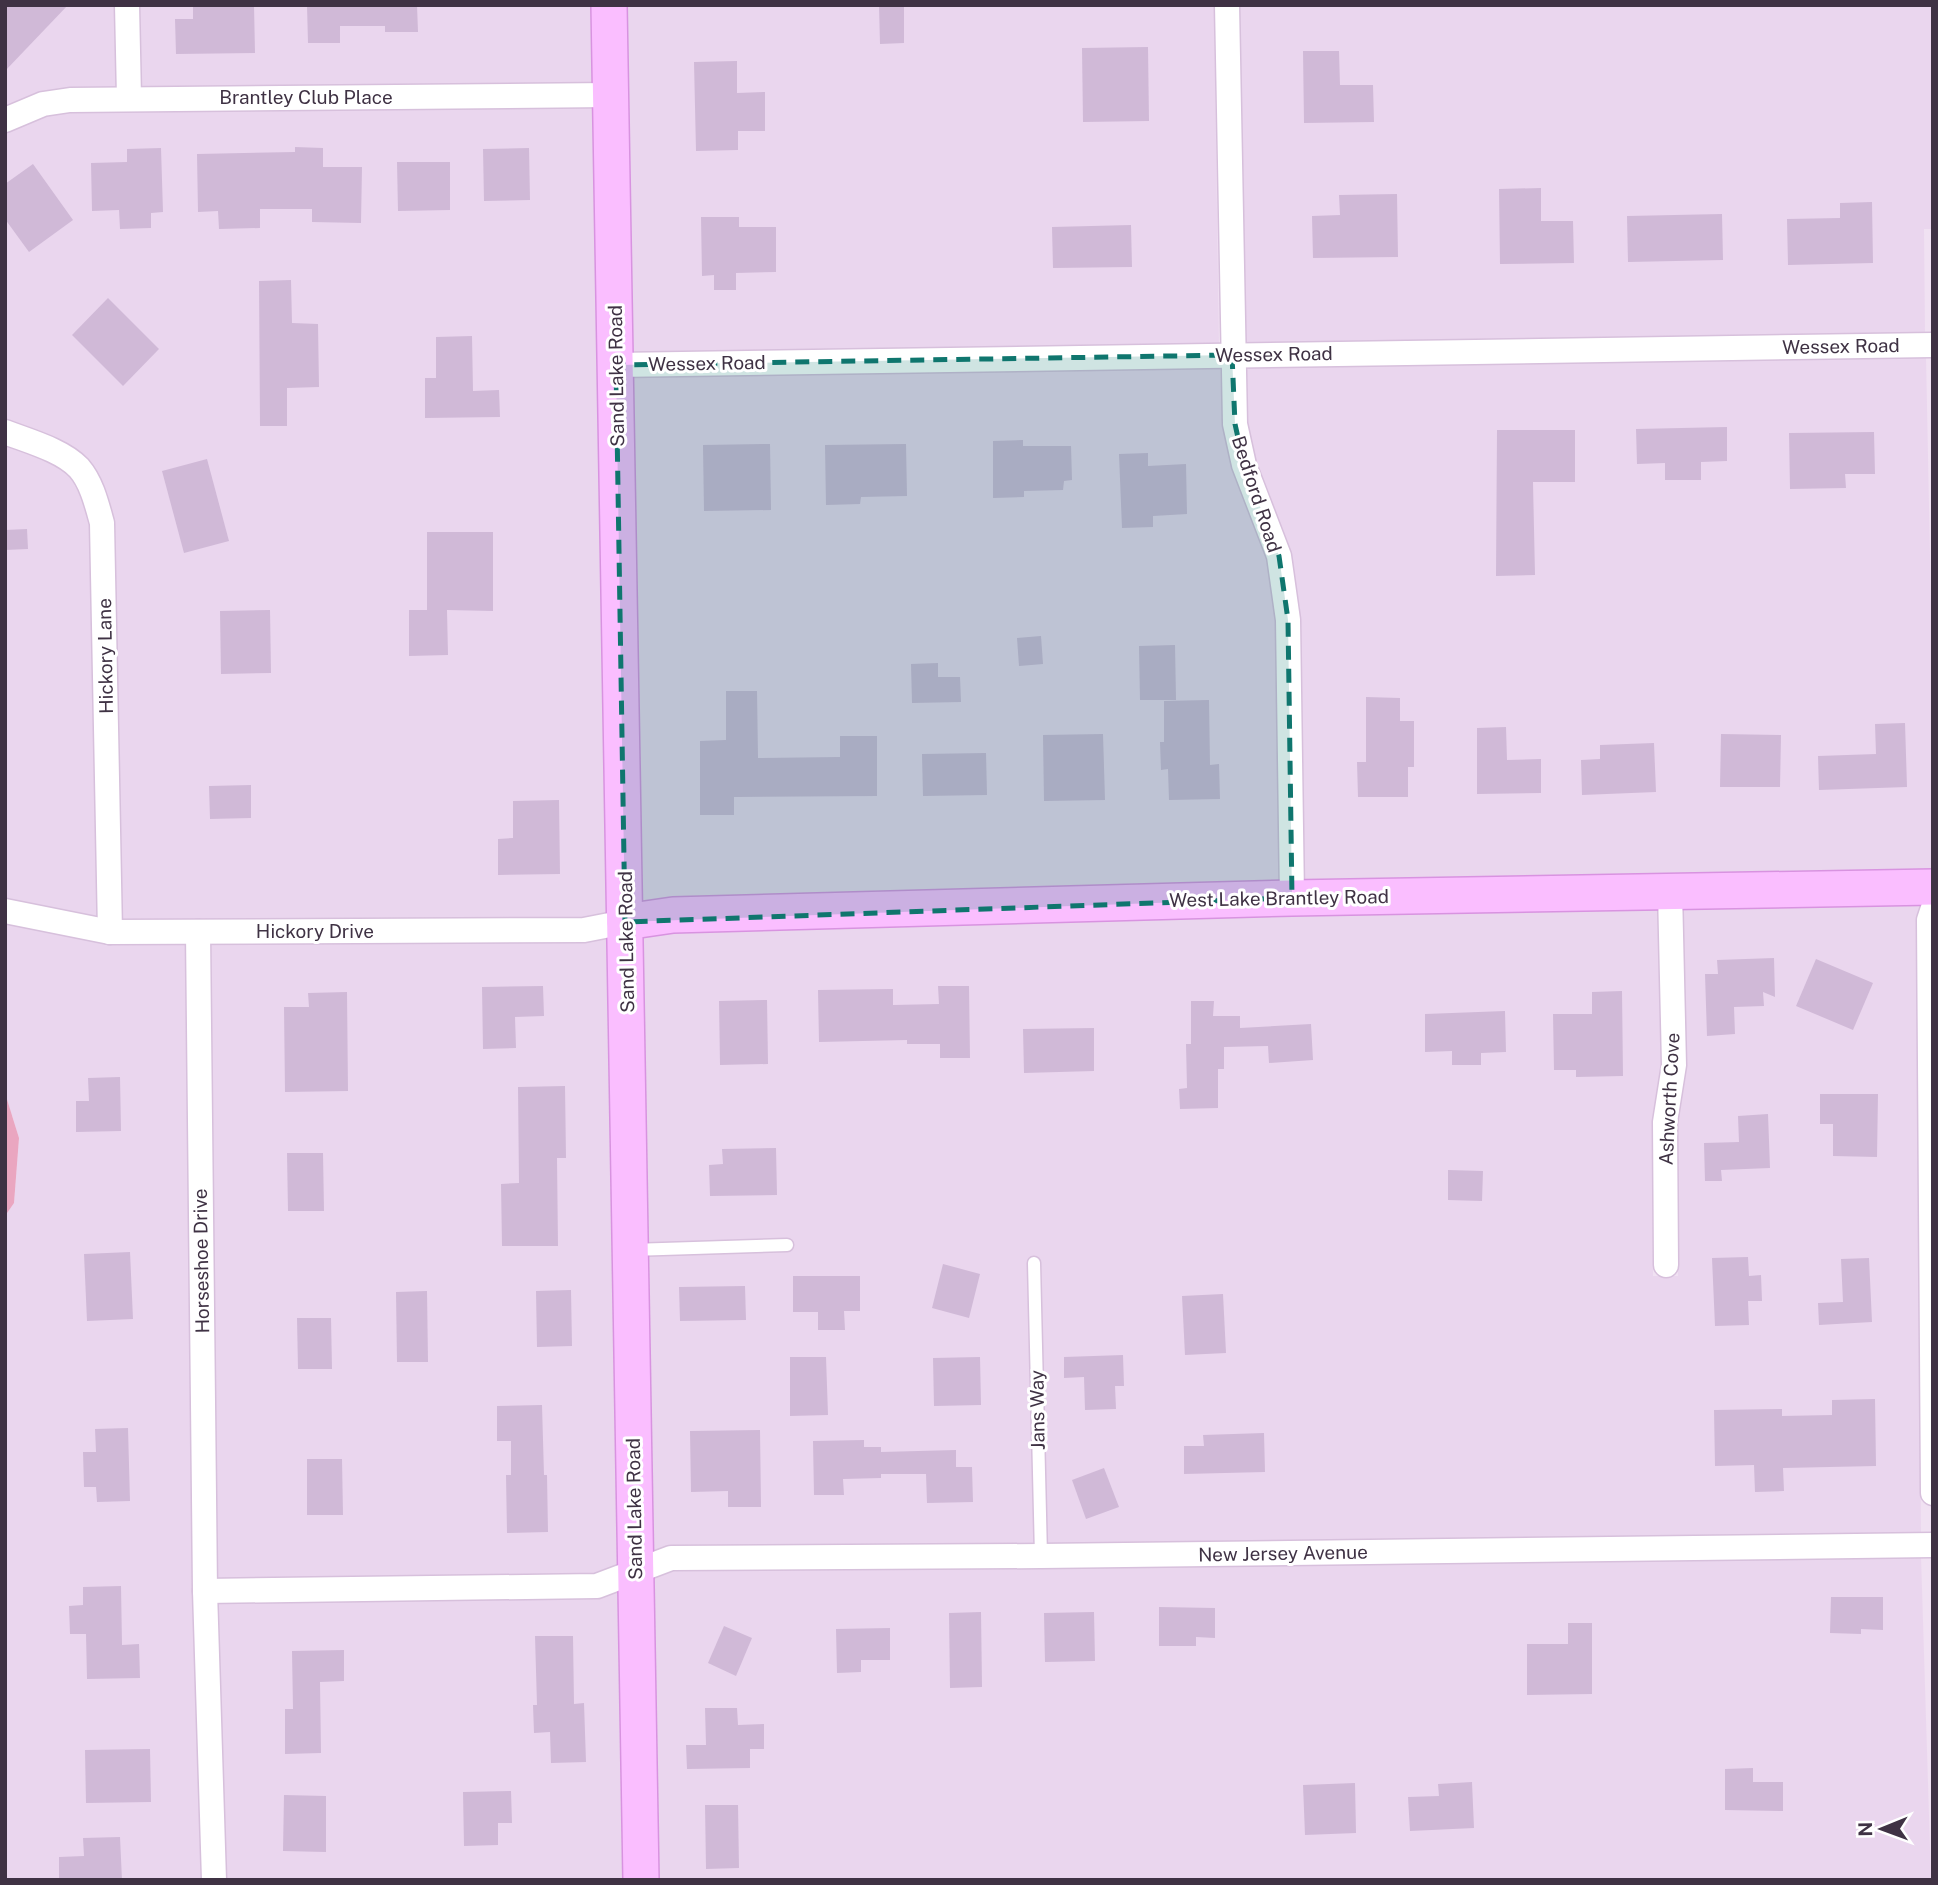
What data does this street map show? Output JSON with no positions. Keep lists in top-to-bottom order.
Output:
{
  "streets": {
    "street": [
      "Brantley Club Place",
      "Wessex Road",
      "Sand Lake Road",
      "Bedford Road",
      "Hickory Lane",
      "West Lake Brantley Road",
      "Hickory Drive",
      "Ashworth Cove",
      "Horseshoe Drive",
      "New Jersey Avenue"
    ],
    "lane": ["Jans Way"]
  },
  "crossings": [
    ["Brantley Club Place", "Sand Lake Road"],
    ["Wessex Road", "Sand Lake Road"],
    ["Wessex Road", "Bedford Road"],
    ["Sand Lake Road", "West Lake Brantley Road"],
    ["Sand Lake Road", "Hickory Drive"],
    ["Sand Lake Road", "New Jersey Avenue"],
    ["Bedford Road", "West Lake Brantley Road"],
    ["Hickory Lane", "Hickory Drive"],
    ["West Lake Brantley Road", "Hickory Drive"],
    ["West Lake Brantley Road", "Ashworth Cove"],
    ["Hickory Drive", "Horseshoe Drive"],
    ["Jans Way", "New Jersey Avenue"]
  ],
  "north": "left"
}
